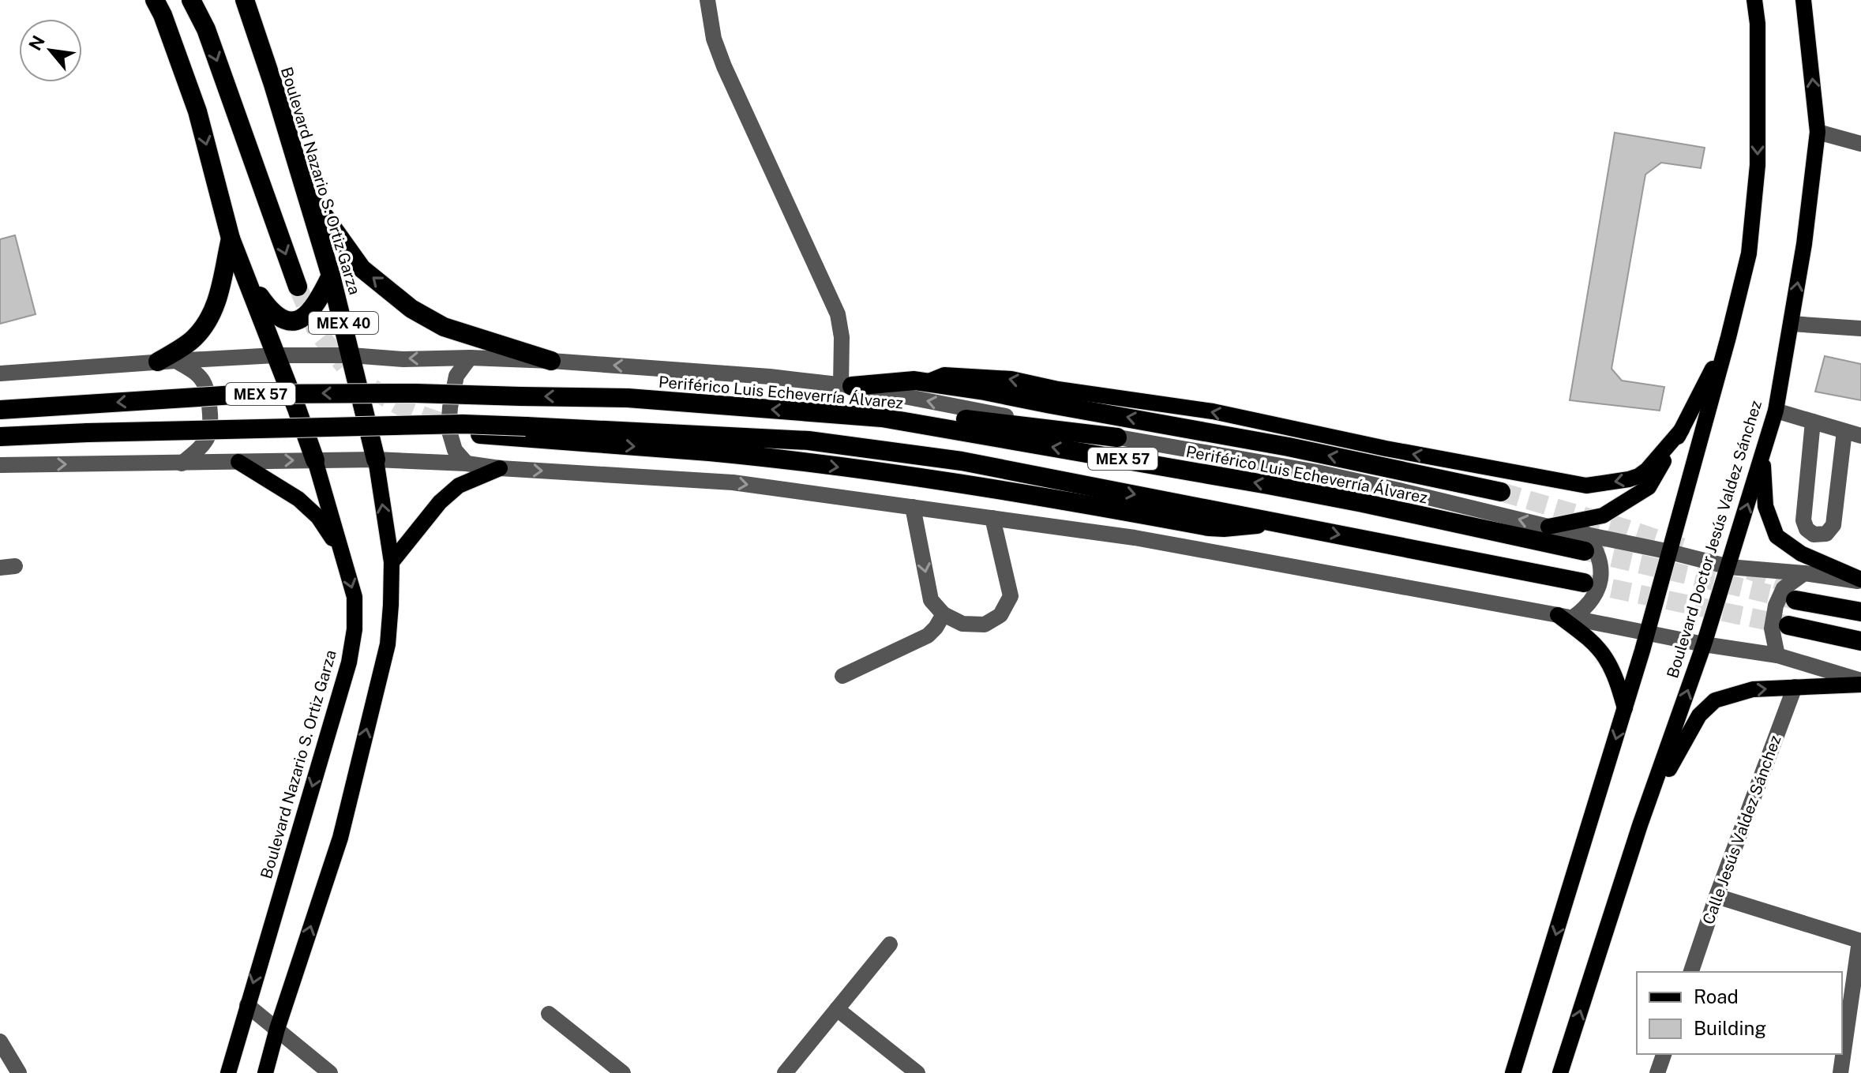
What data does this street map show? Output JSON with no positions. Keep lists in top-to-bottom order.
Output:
{
  "streets": {
    "highway": [
      "Boulevard Nazario S. Ortiz Garza",
      "MEX 40",
      "Periférico Luis Echeverría Álvarez",
      "MEX 57"
    ],
    "main road": ["Boulevard Doctor Jesús Valdez Sánchez"],
    "street": ["Calle Jesús Valdez Sánchez"]
  },
  "legend": ["Road", "Building"],
  "north": "top left"
}
